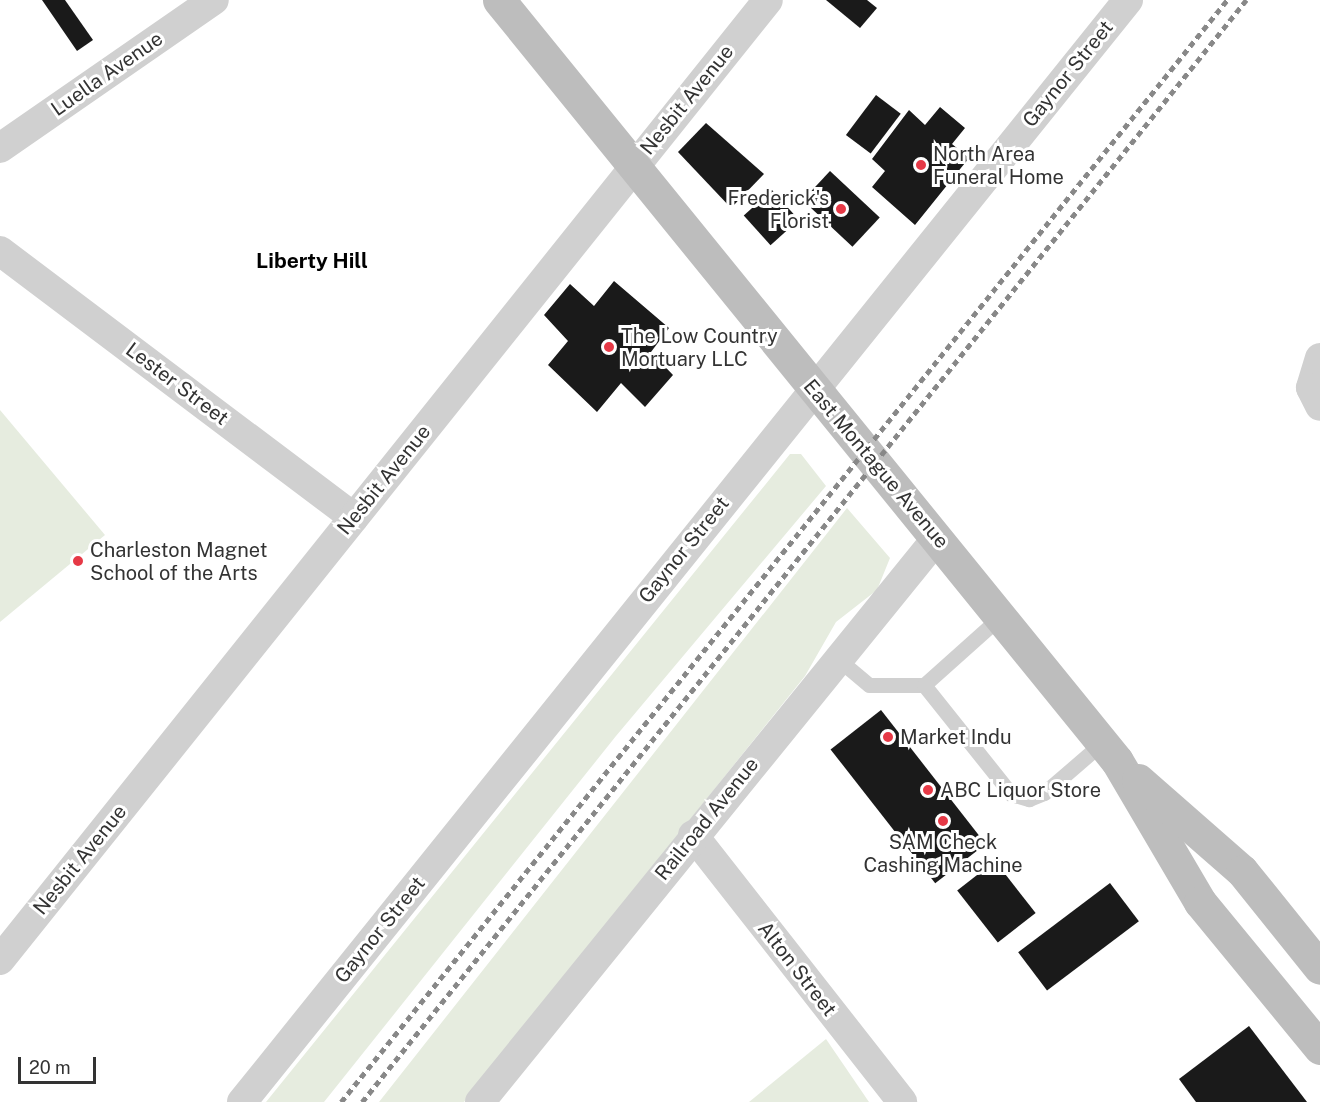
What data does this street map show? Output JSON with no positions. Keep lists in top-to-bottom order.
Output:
{
  "streets": {
    "main road": ["East Montague Avenue"],
    "street": [
      "Luella Avenue",
      "Gaynor Street",
      "Nesbit Avenue",
      "Lester Street",
      "Railroad Avenue",
      "Alton Street"
    ]
  },
  "crossings": [
    ["Gaynor Street", "East Montague Avenue"],
    ["Nesbit Avenue", "Lester Street"],
    ["Nesbit Avenue", "East Montague Avenue"],
    ["East Montague Avenue", "Railroad Avenue"],
    ["Railroad Avenue", "Alton Street"]
  ],
  "districts": ["Liberty Hill"],
  "places": [
    "North Area Funeral Home",
    "Frederick's Florist",
    "The Low Country Mortuary LLC",
    "Charleston Magnet School of the Arts",
    "Market Indu",
    "ABC Liquor Store",
    "SAM Check Cashing Machine"
  ],
  "scale_bar": "20 m"
}
